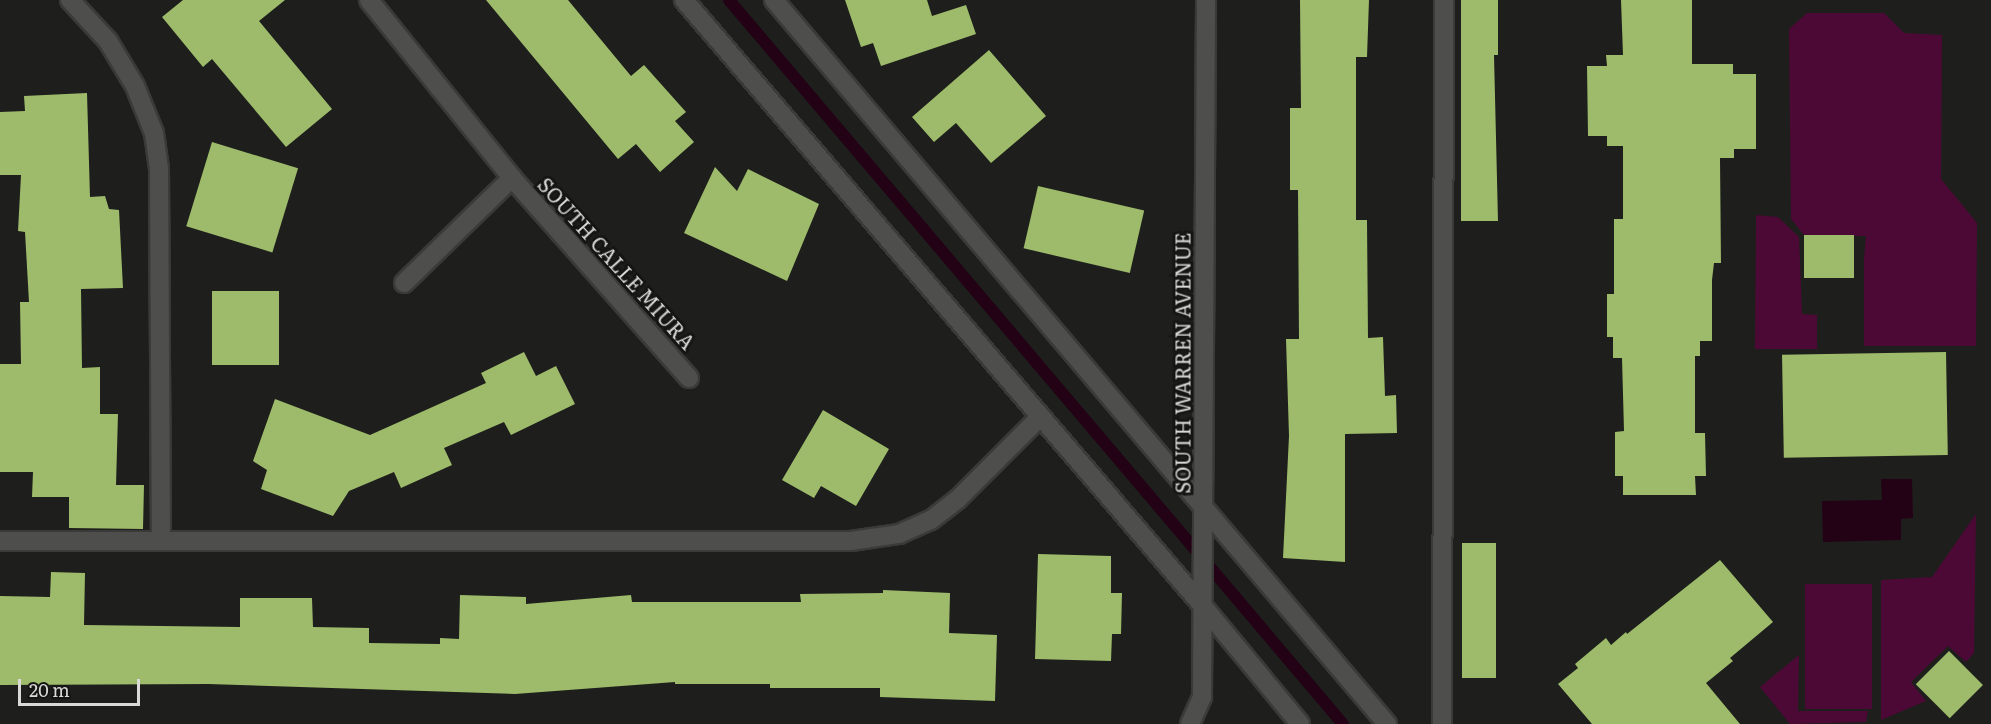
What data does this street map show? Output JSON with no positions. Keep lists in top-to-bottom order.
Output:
{
  "streets": {
    "street": ["SOUTH CALLE MIURA", "SOUTH WARREN AVENUE"]
  },
  "scale_bar": "20 m"
}
